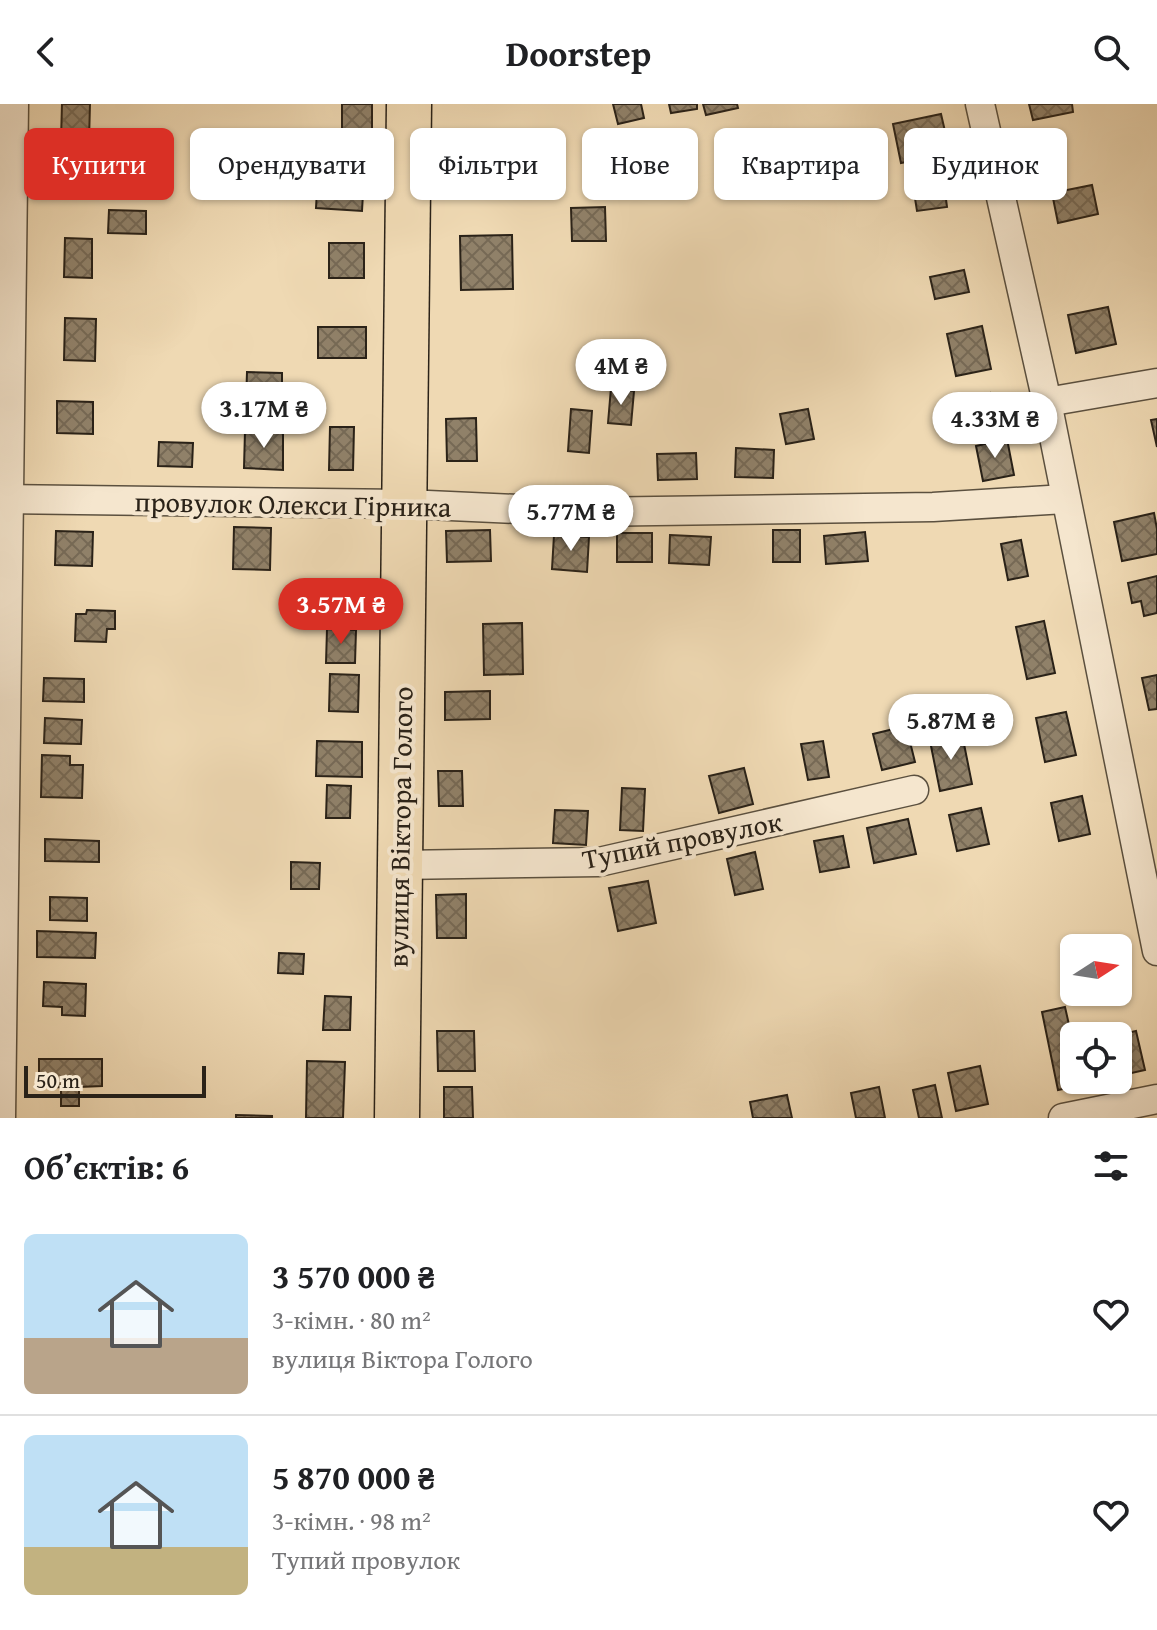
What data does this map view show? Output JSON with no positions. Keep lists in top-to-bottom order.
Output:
{
  "streets": {
    "main road": ["вулиця Віктора Голого"],
    "street": ["провулок Олекси Гірника", "Тупий провулок"]
  },
  "crossings": [
    ["провулок Олекси Гірника", "вулиця Віктора Голого"],
    ["вулиця Віктора Голого", "Тупий провулок"]
  ],
  "scale_bar": "50 m",
  "north": "right",
  "page": {
    "header": "Doorstep",
    "chip": [
      "Купити",
      "Орендувати",
      "Фільтри",
      "Нове",
      "Квартира",
      "Будинок"
    ],
    "price": [
      "4M ₴",
      "3.17M ₴",
      "4.33M ₴",
      "5.77M ₴",
      "3.57M ₴",
      "5.87M ₴"
    ],
    "scale": "50 m",
    "heading": "Об’єктів: 6",
    "list": [
      {
        "name": "3 570 000 ₴",
        "note": "3-кімн. · 80 m² · вулиця Віктора Голого"
      },
      {
        "name": "5 870 000 ₴",
        "note": "3-кімн. · 98 m² · Тупий провулок"
      }
    ]
  }
}
